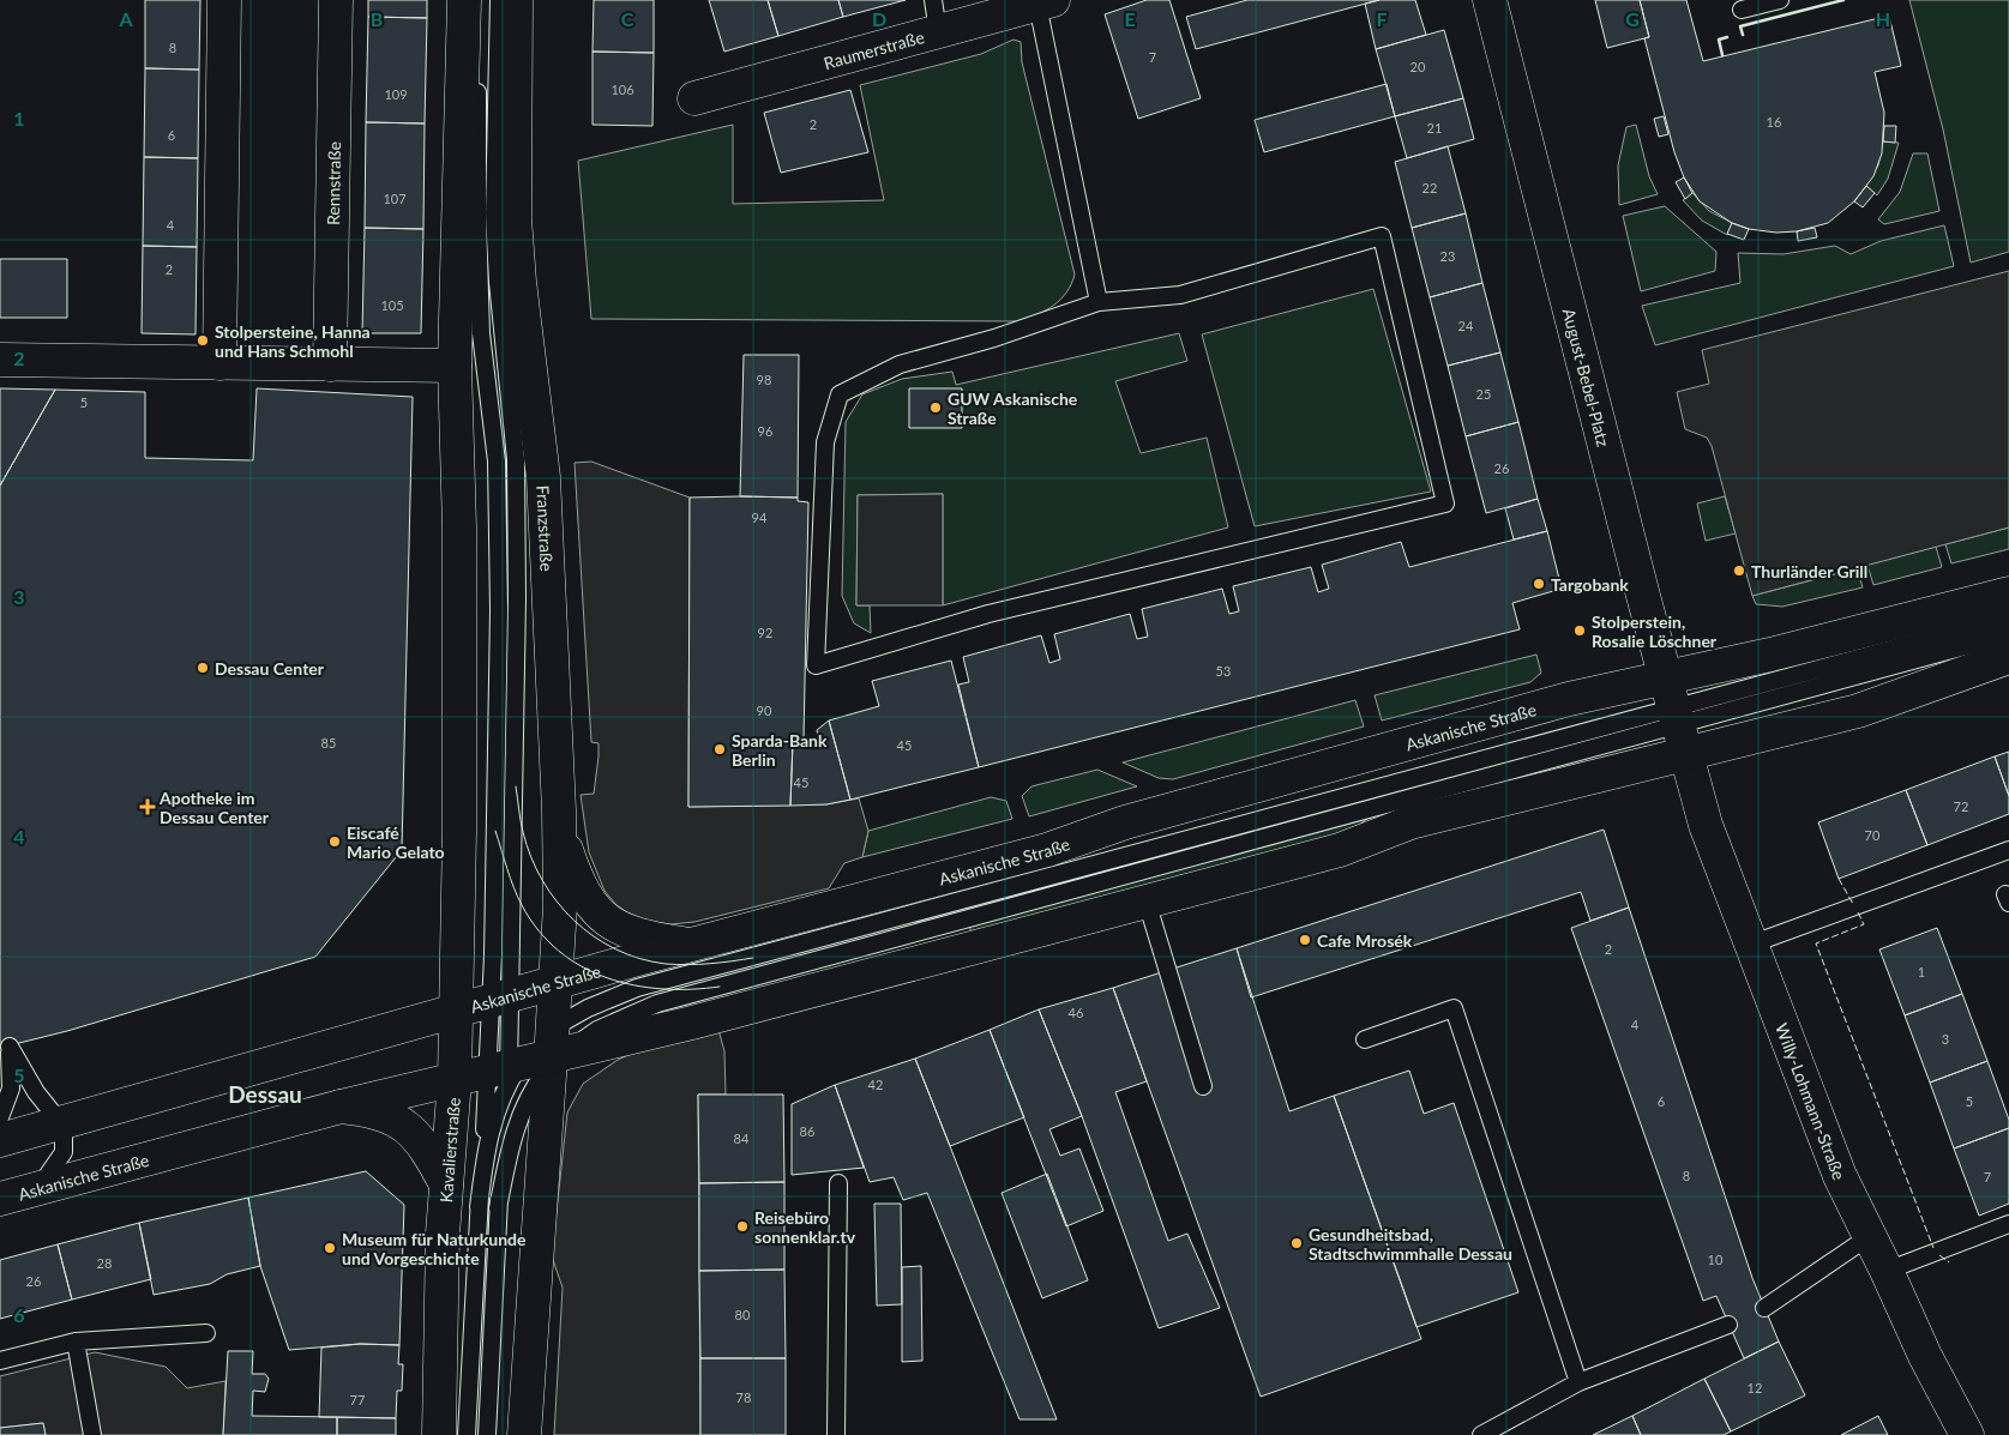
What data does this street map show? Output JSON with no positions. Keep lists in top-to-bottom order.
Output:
{
  "streets": {
    "main road": [
      "Raumerstraße",
      "Rennstraße",
      "August-Bebel-Platz",
      "Franzstraße",
      "Askanische Straße",
      "Willy-Lohmann-Straße",
      "Kavalierstraße"
    ]
  },
  "crossings": [
    ["August-Bebel-Platz", "Askanische Straße"],
    ["August-Bebel-Platz", "Willy-Lohmann-Straße"],
    ["Franzstraße", "Askanische Straße"],
    ["Askanische Straße", "Willy-Lohmann-Straße"],
    ["Askanische Straße", "Kavalierstraße"]
  ],
  "districts": ["Dessau"],
  "places": {
    "other": [
      "Stolpersteine, Hanna und Hans Schmohl",
      "GUW Askanische Straße",
      "Thurländer Grill",
      "Targobank",
      "Stolperstein, Rosalie Löschner",
      "Dessau Center",
      "Sparda-Bank Berlin",
      "Eiscafé Mario Gelato",
      "Cafe Mrosék",
      "Reisebüro sonnenklar.tv",
      "Gesundheitsbad, Stadtschwimmhalle Dessau",
      "Museum für Naturkunde und Vorgeschichte"
    ],
    "health": ["Apotheke im Dessau Center"]
  },
  "house_numbers": [
    "8",
    "7",
    "20",
    "106",
    "109",
    "16",
    "2",
    "21",
    "6",
    "22",
    "107",
    "4",
    "23",
    "2",
    "105",
    "24",
    "98",
    "25",
    "5",
    "96",
    "26",
    "94",
    "92",
    "53",
    "90",
    "85",
    "45",
    "45",
    "72",
    "70",
    "2",
    "1",
    "46",
    "4",
    "3",
    "42",
    "6",
    "5",
    "86",
    "84",
    "8",
    "7",
    "10",
    "28",
    "26",
    "80",
    "12",
    "78",
    "77"
  ],
  "grid": {
    "columns": [
      "A",
      "B",
      "C",
      "D",
      "E",
      "F",
      "G",
      "H"
    ],
    "rows": [
      "1",
      "2",
      "3",
      "4",
      "5",
      "6"
    ]
  }
}
